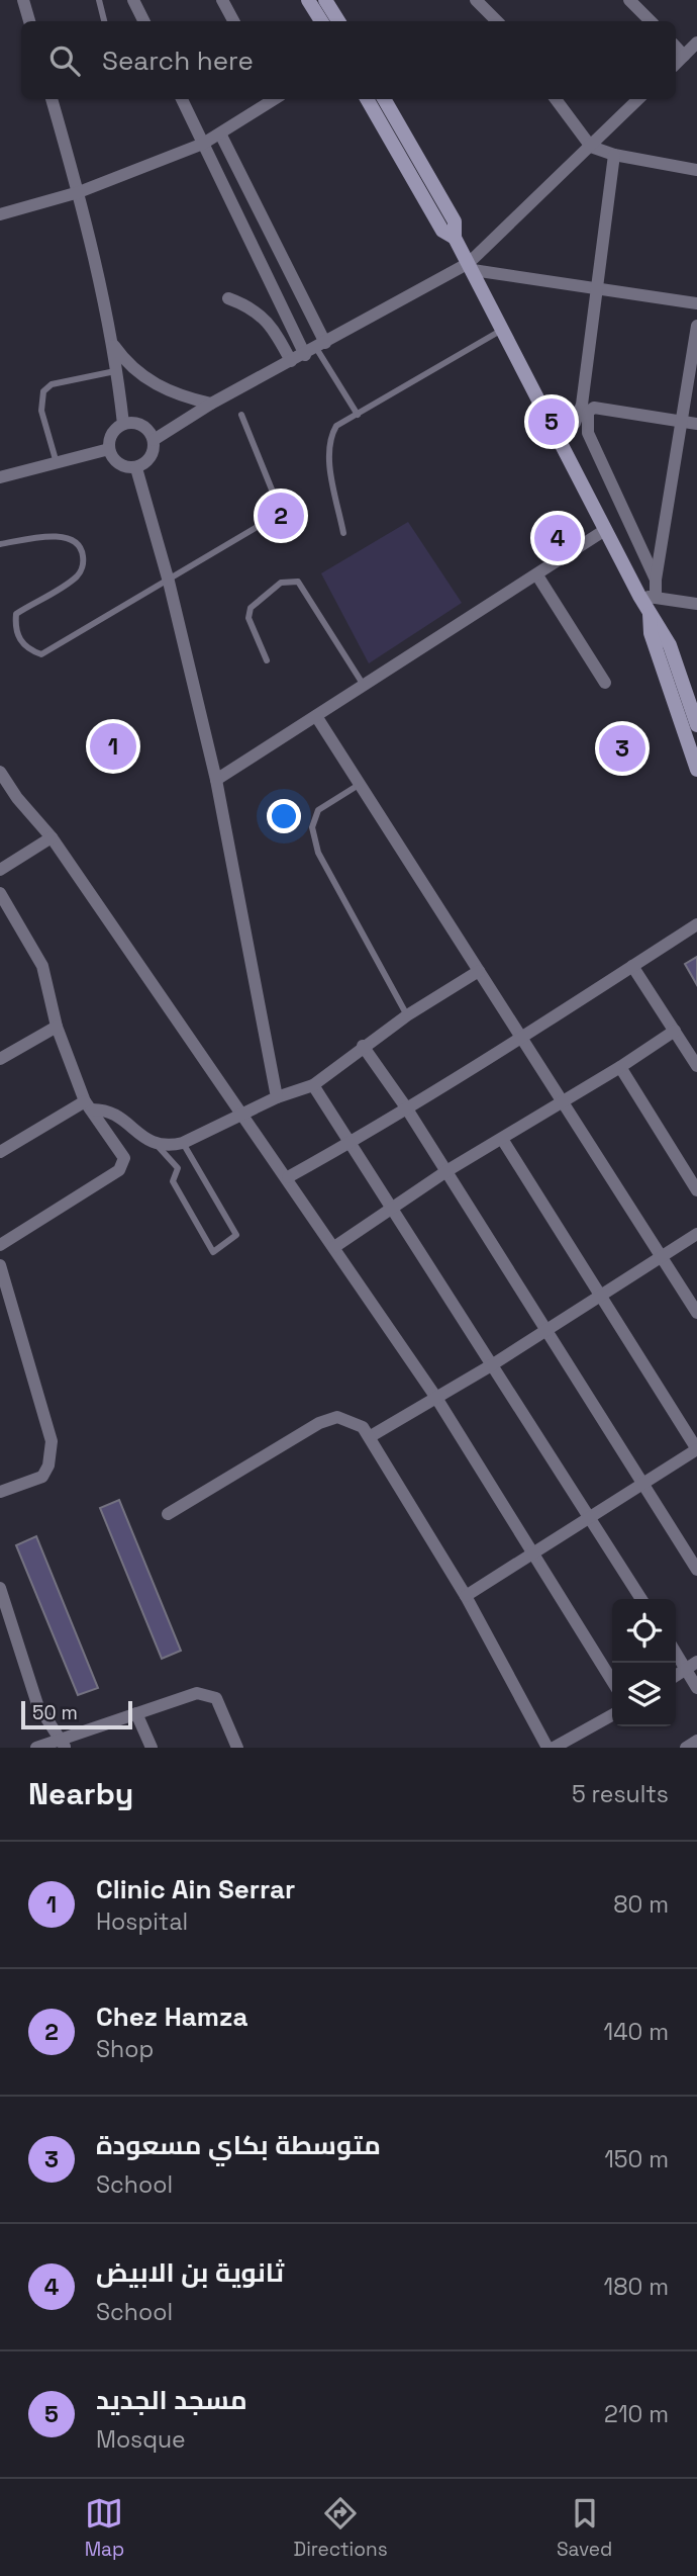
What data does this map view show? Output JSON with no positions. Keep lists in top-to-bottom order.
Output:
{
  "scale_bar": "50 m",
  "page": {
    "search": "Search here",
    "pins": [
      "5",
      "2",
      "4",
      "1",
      "3"
    ],
    "scale": "50 m",
    "heading": ["Nearby", "5 results"],
    "list": [
      {
        "mark": "1",
        "name": "Clinic Ain Serrar",
        "note": "Hospital",
        "value": "80 m"
      },
      {
        "mark": "2",
        "name": "Chez Hamza",
        "note": "Shop",
        "value": "140 m"
      },
      {
        "mark": "3",
        "name": "متوسطة بكاي مسعودة",
        "note": "School",
        "value": "150 m"
      },
      {
        "mark": "4",
        "name": "ثانوية بن الابيض",
        "note": "School",
        "value": "180 m"
      },
      {
        "mark": "5",
        "name": "مسجد الجديد",
        "note": "Mosque",
        "value": "210 m"
      }
    ],
    "nav": ["Map", "Directions", "Saved"]
  }
}
